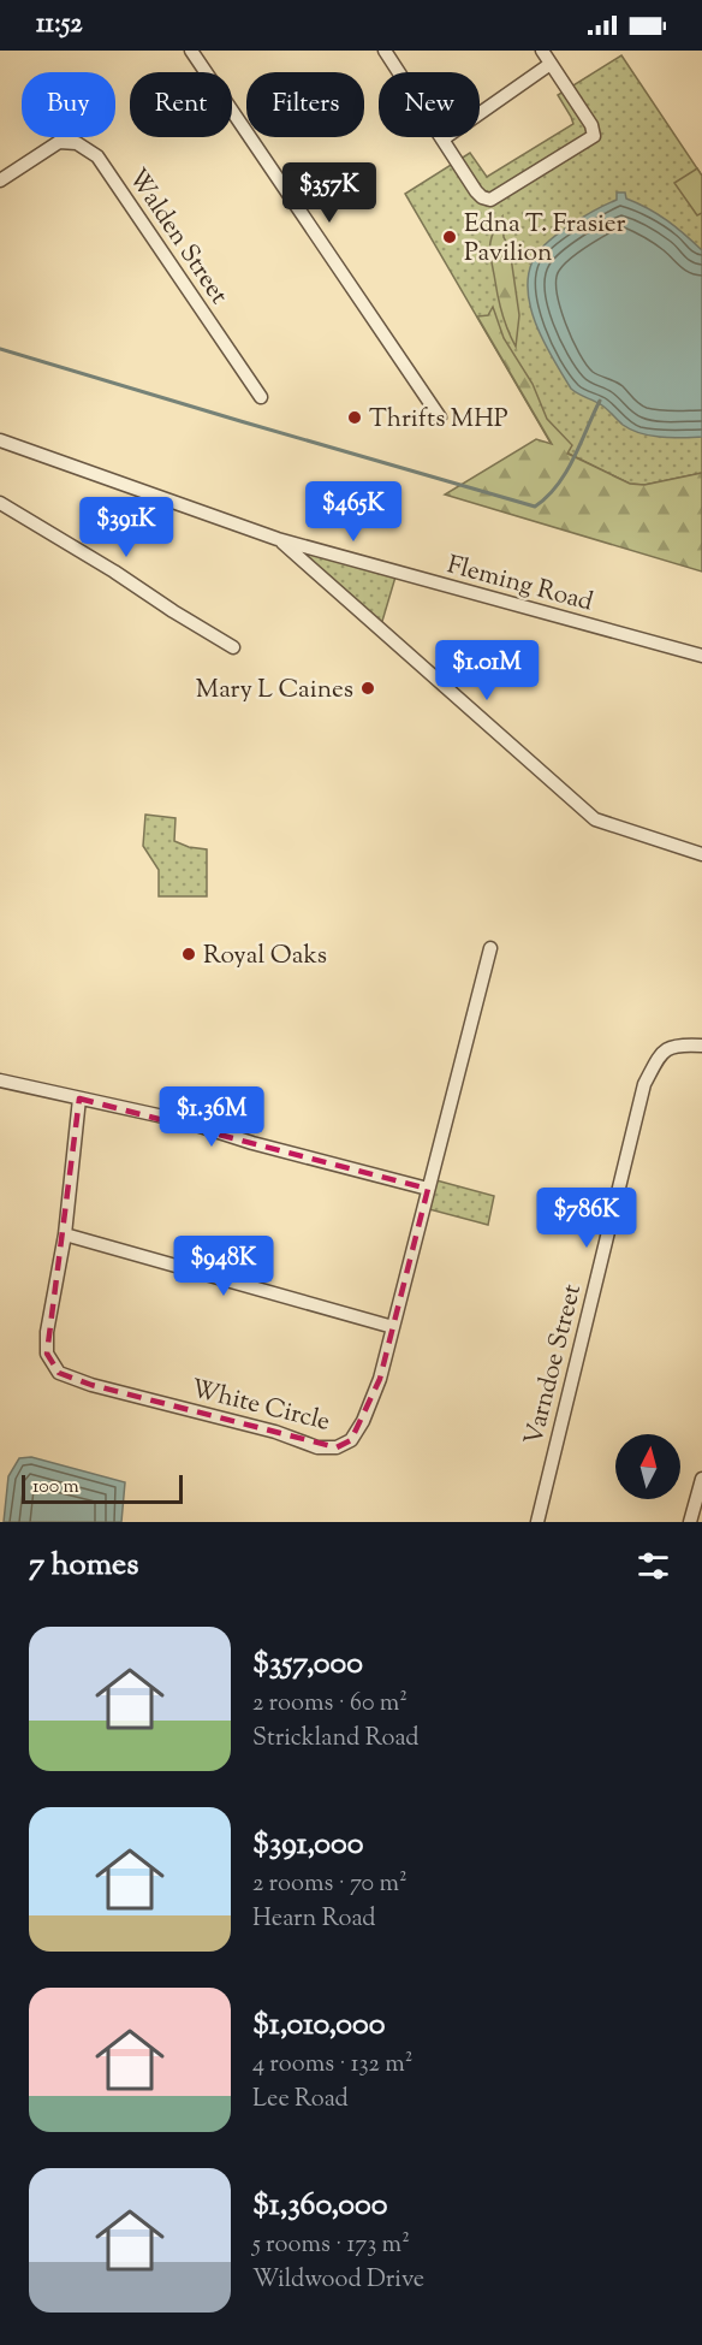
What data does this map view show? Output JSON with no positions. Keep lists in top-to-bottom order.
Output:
{
  "streets": {
    "street": [
      "Walden Street",
      "Fleming Road",
      "Varndoe Street",
      "White Circle"
    ]
  },
  "places": [
    "Edna T. Frasier Pavilion",
    "Thrifts MHP",
    "Mary L Caines",
    "Royal Oaks"
  ],
  "scale_bar": "100 m",
  "north": "top",
  "page": {
    "status": "11:52",
    "chip": [
      "Buy",
      "Rent",
      "Filters",
      "New"
    ],
    "price": [
      "$357K",
      "$465K",
      "$391K",
      "$1.01M",
      "$1.36M",
      "$786K",
      "$948K"
    ],
    "scale": "100 m",
    "heading": "7 homes",
    "list": [
      {
        "name": "$357,000",
        "note": "2 rooms · 60 m² · Strickland Road"
      },
      {
        "name": "$391,000",
        "note": "2 rooms · 70 m² · Hearn Road"
      },
      {
        "name": "$1,010,000",
        "note": "4 rooms · 132 m² · Lee Road"
      },
      {
        "name": "$1,360,000",
        "note": "5 rooms · 173 m² · Wildwood Drive"
      }
    ]
  }
}
